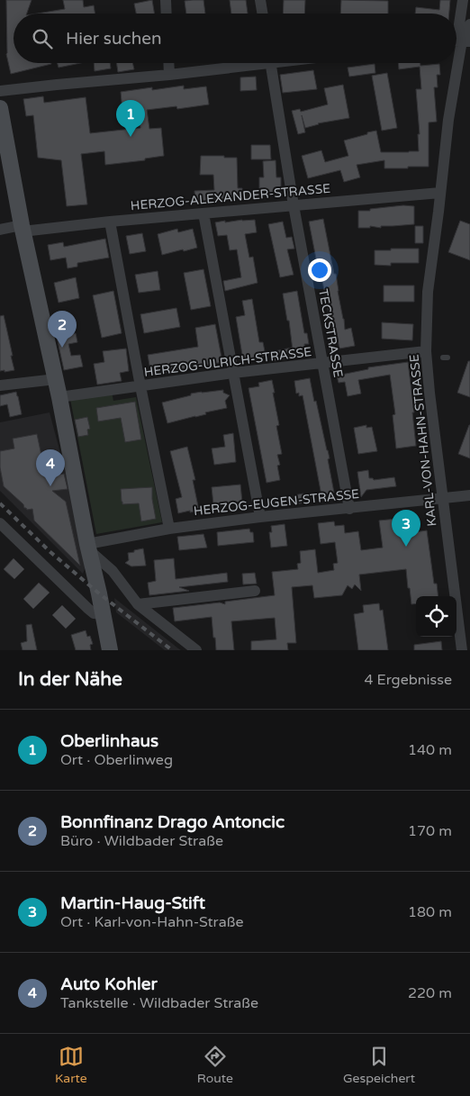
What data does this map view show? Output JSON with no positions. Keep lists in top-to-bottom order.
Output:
{
  "streets": {
    "street": [
      "HERZOG-ALEXANDER-STRASSE",
      "TECKSTRASSE",
      "HERZOG-ULRICH-STRASSE",
      "KARL-VON-HAHN-STRASSE",
      "HERZOG-EUGEN-STRASSE"
    ]
  },
  "crossings": [
    ["HERZOG-ALEXANDER-STRASSE", "TECKSTRASSE"],
    ["HERZOG-ALEXANDER-STRASSE", "KARL-VON-HAHN-STRASSE"],
    ["TECKSTRASSE", "HERZOG-ULRICH-STRASSE"],
    ["TECKSTRASSE", "HERZOG-EUGEN-STRASSE"],
    ["HERZOG-ULRICH-STRASSE", "KARL-VON-HAHN-STRASSE"],
    ["KARL-VON-HAHN-STRASSE", "HERZOG-EUGEN-STRASSE"]
  ],
  "page": {
    "search": "Hier suchen",
    "pins": [
      "1",
      "2",
      "4",
      "3"
    ],
    "heading": ["In der Nähe", "4 Ergebnisse"],
    "list": [
      {
        "mark": "1",
        "name": "Oberlinhaus",
        "note": "Ort · Oberlinweg",
        "value": "140 m"
      },
      {
        "mark": "2",
        "name": "Bonnfinanz Drago Antoncic",
        "note": "Büro · Wildbader Straße",
        "value": "170 m"
      },
      {
        "mark": "3",
        "name": "Martin-Haug-Stift",
        "note": "Ort · Karl-von-Hahn-Straße",
        "value": "180 m"
      },
      {
        "mark": "4",
        "name": "Auto Kohler",
        "note": "Tankstelle · Wildbader Straße",
        "value": "220 m"
      }
    ],
    "nav": ["Karte", "Route", "Gespeichert"]
  }
}
